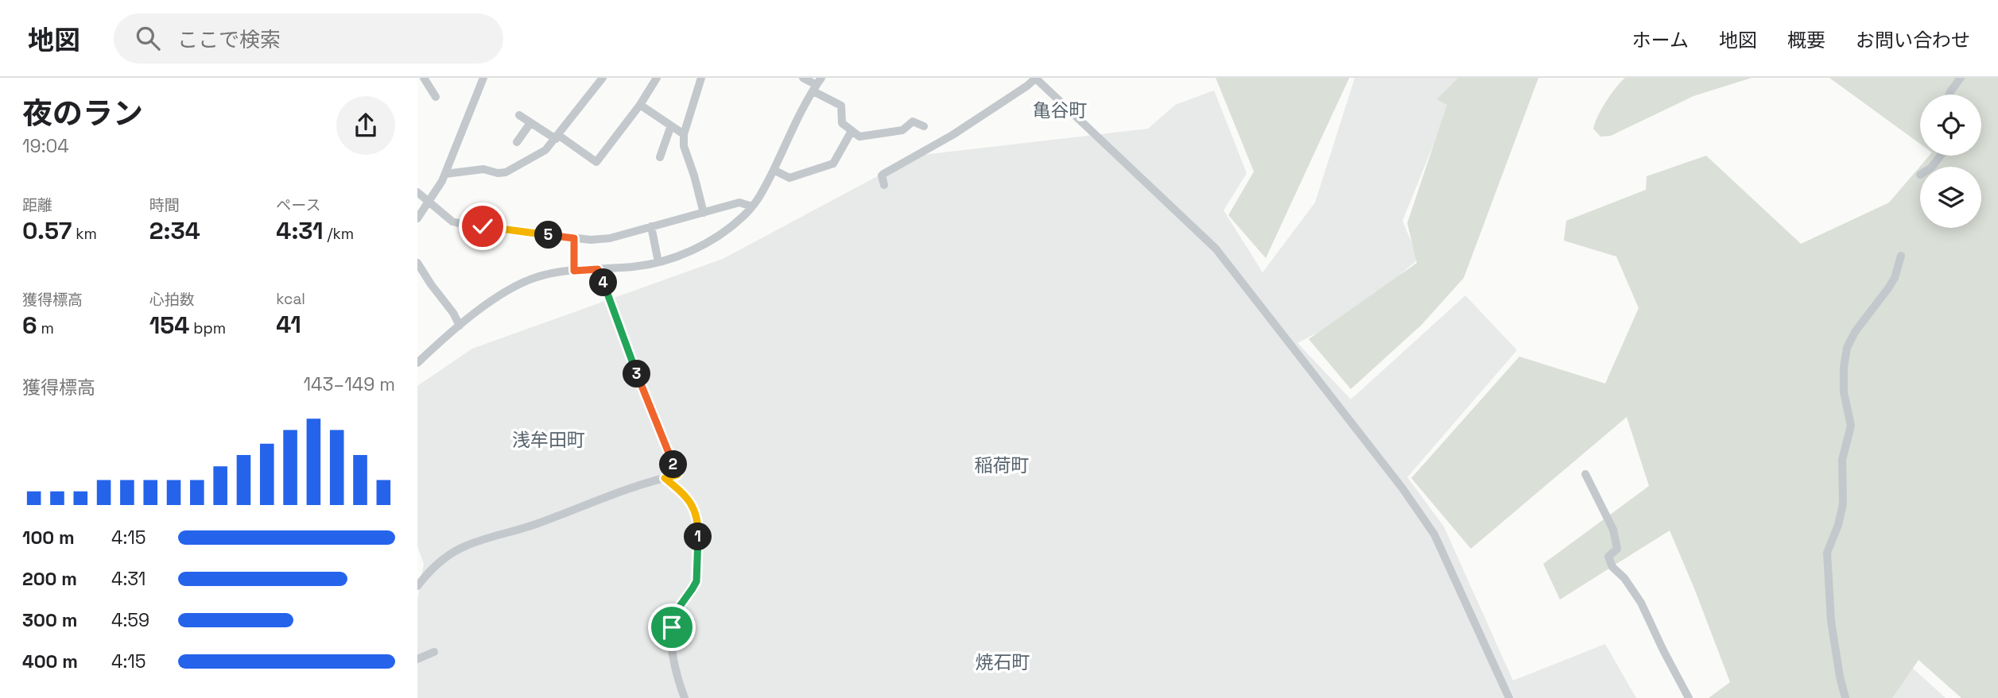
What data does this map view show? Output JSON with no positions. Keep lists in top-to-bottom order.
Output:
{
  "districts": [
    "亀谷町",
    "浅牟田町",
    "稲荷町",
    "焼石町"
  ],
  "page": {
    "header": "地図",
    "search": "ここで検索",
    "nav": [
      "ホーム",
      "地図",
      "概要",
      "お問い合わせ"
    ],
    "heading": ["夜のラン", "19:04"],
    "stats": [
      ["距離", "0.57 km"],
      ["時間", "2:34"],
      ["ペース", "4:31 /km"],
      ["獲得標高", "6 m"],
      ["心拍数", "154 bpm"],
      ["kcal", "41"]
    ],
    "pins": [
      "5",
      "4",
      "3",
      "2",
      "1"
    ],
    "chart": ["獲得標高", "143–149 m"],
    "list": [
      {
        "name": "100 m",
        "note": "4:15"
      },
      {
        "name": "200 m",
        "note": "4:31"
      },
      {
        "name": "300 m",
        "note": "4:59"
      },
      {
        "name": "400 m",
        "note": "4:15"
      }
    ]
  }
}
